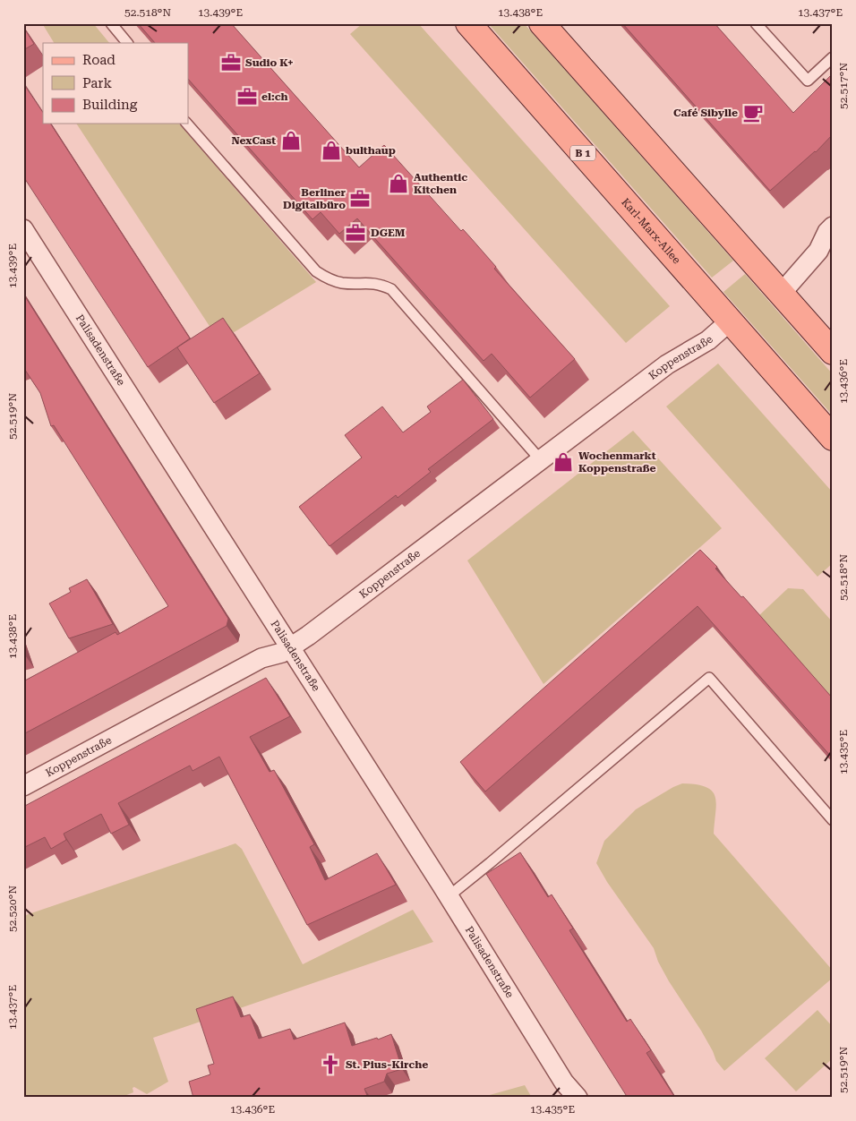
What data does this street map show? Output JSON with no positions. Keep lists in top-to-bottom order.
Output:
{
  "streets": {
    "main road": ["B 1", "Karl-Marx-Allee"],
    "street": ["Palisadenstraße", "Koppenstraße"]
  },
  "crossings": [
    ["Karl-Marx-Allee", "Koppenstraße"],
    ["Palisadenstraße", "Koppenstraße"]
  ],
  "places": {
    "office": [
      "Sudio K+",
      "el:ch",
      "Berliner Digitalbüro",
      "DGEM"
    ],
    "cafe": ["Café Sibylle"],
    "shop": [
      "NexCast",
      "bulthaup",
      "Authentic Kitchen",
      "Wochenmarkt Koppenstraße"
    ],
    "church": ["St. Pius-Kirche"]
  },
  "legend": ["Road", "Park", "Building"],
  "coordinates": [
    "52.518°N",
    "13.439°E",
    "13.438°E",
    "13.437°E",
    "52.517°N",
    "13.436°E",
    "52.519°N",
    "13.435°E",
    "52.520°N"
  ]
}
